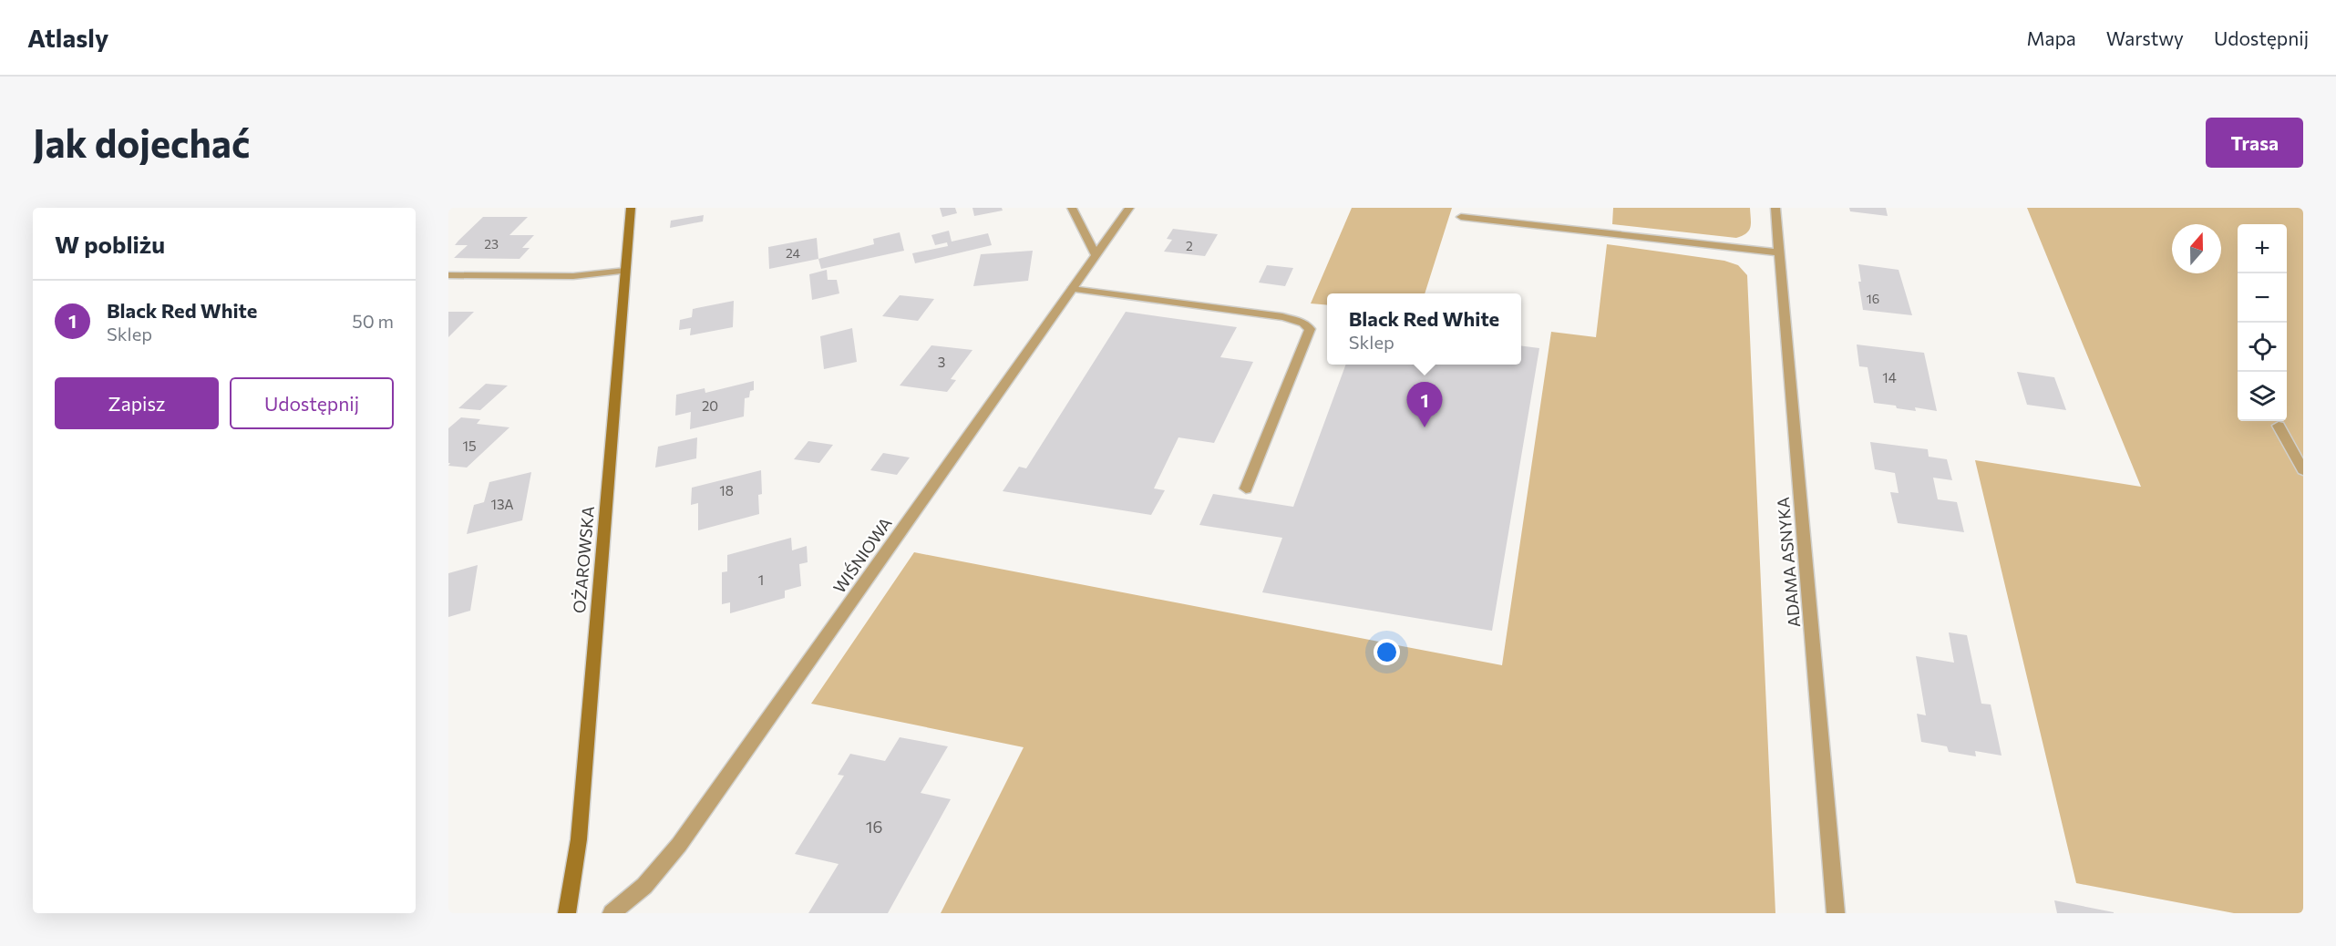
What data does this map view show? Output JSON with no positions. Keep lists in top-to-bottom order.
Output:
{
  "streets": {
    "street": ["WIŚNIOWA", "OŻAROWSKA", "ADAMA ASNYKA"]
  },
  "house_numbers": [
    "23",
    "2",
    "24",
    "16",
    "3",
    "14",
    "20",
    "15",
    "18",
    "13A",
    "1",
    "16"
  ],
  "north": "top",
  "page": {
    "header": "Atlasly",
    "nav": ["Mapa", "Warstwy", "Udostępnij"],
    "buttons": [
      "Trasa",
      ["Zapisz", "Udostępnij"]
    ],
    "title": "Jak dojechać",
    "heading": "W pobliżu",
    "map_buttons": ["+", "−"],
    "list": [
      {
        "mark": "1",
        "name": "Black Red White",
        "note": "Sklep",
        "value": "50 m"
      }
    ],
    "popup": ["Black Red White", "Sklep"],
    "pins": "1"
  }
}
